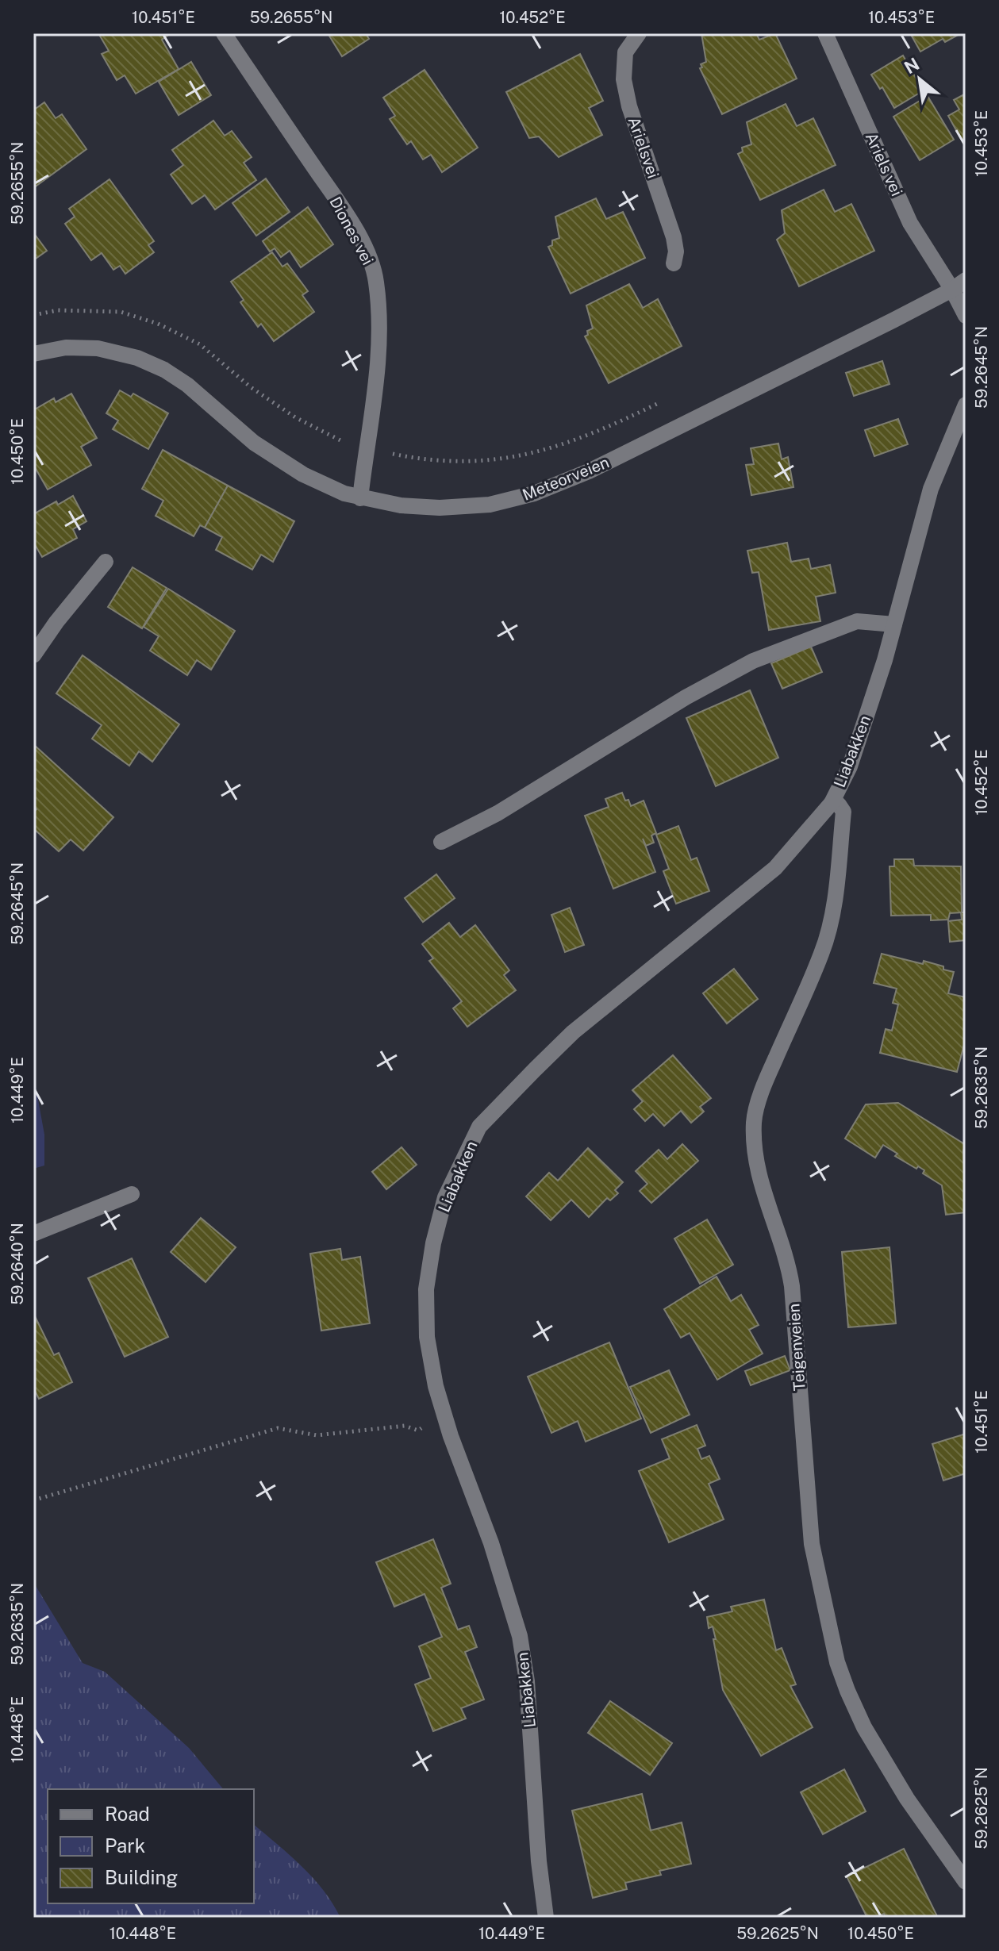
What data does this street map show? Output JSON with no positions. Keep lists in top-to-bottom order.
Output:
{
  "streets": {
    "street": [
      "Arielsvei",
      "Ariels vei",
      "Diones vei",
      "Meteorveien",
      "Liabakken",
      "Teigenveien"
    ]
  },
  "crossings": [
    ["Ariels vei", "Meteorveien"],
    ["Diones vei", "Meteorveien"],
    ["Liabakken", "Teigenveien"]
  ],
  "legend": ["Road", "Park", "Building"],
  "north": "top left",
  "coordinates": [
    "10.451°E",
    "59.2655°N",
    "10.452°E",
    "10.453°E",
    "59.2645°N",
    "10.450°E",
    "59.2635°N",
    "10.449°E",
    "59.2640°N",
    "10.448°E",
    "59.2625°N"
  ]
}
